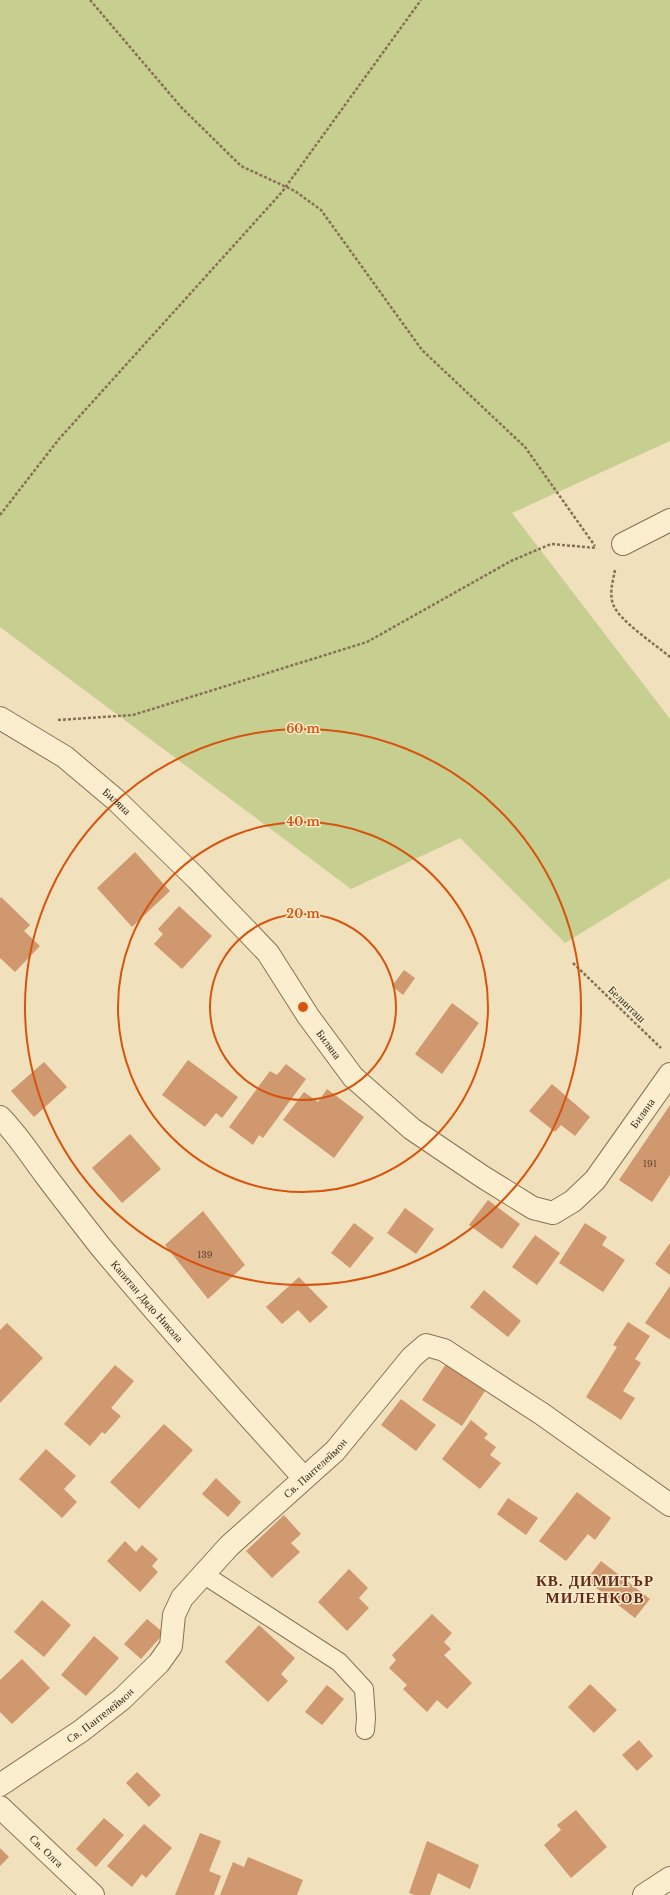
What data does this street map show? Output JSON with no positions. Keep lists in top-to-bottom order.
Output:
{
  "streets": {
    "street": [
      "Биляна",
      "Капитан Дядо Никола",
      "Св. Пантелеймон",
      "Св. Олга"
    ],
    "path": ["Белинташ"]
  },
  "crossings": [
    ["Капитан Дядо Никола", "Св. Пантелеймон"]
  ],
  "districts": ["КВ. ДИМИТЪР МИЛЕНКОВ"],
  "house_numbers": ["191", "139"],
  "rings": ["60 m", "40 m", "20 m"]
}
